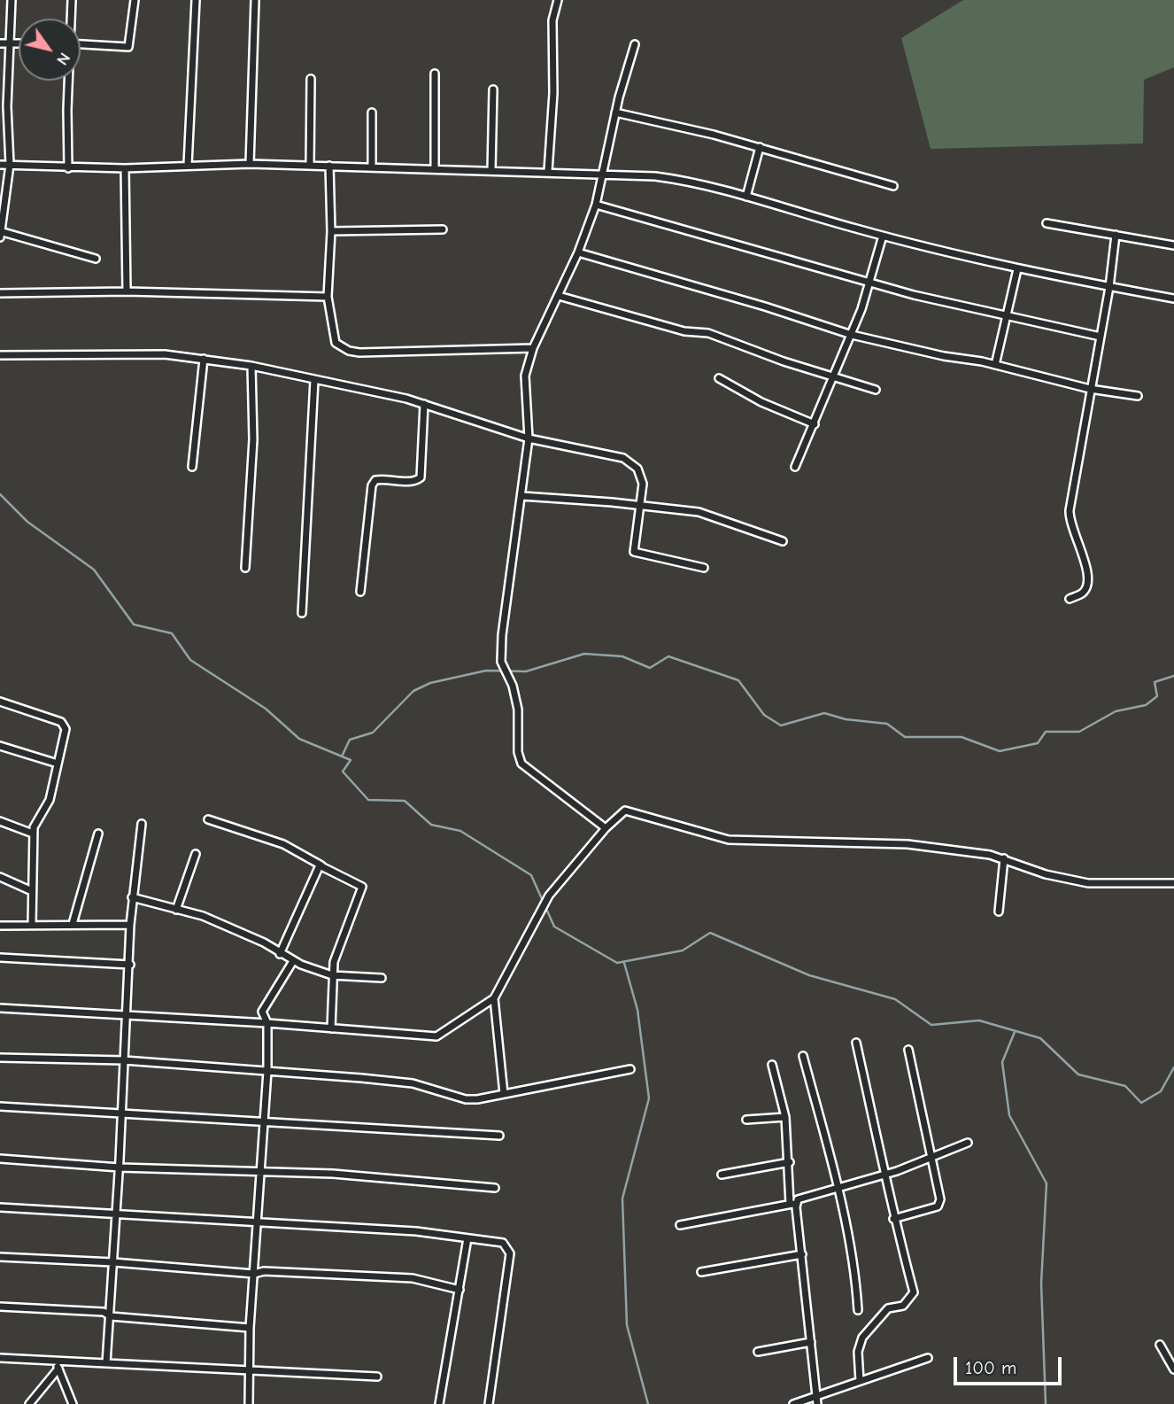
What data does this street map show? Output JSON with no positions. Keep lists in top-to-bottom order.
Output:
{
  "scale_bar": "100 m",
  "north": "bottom right"
}
